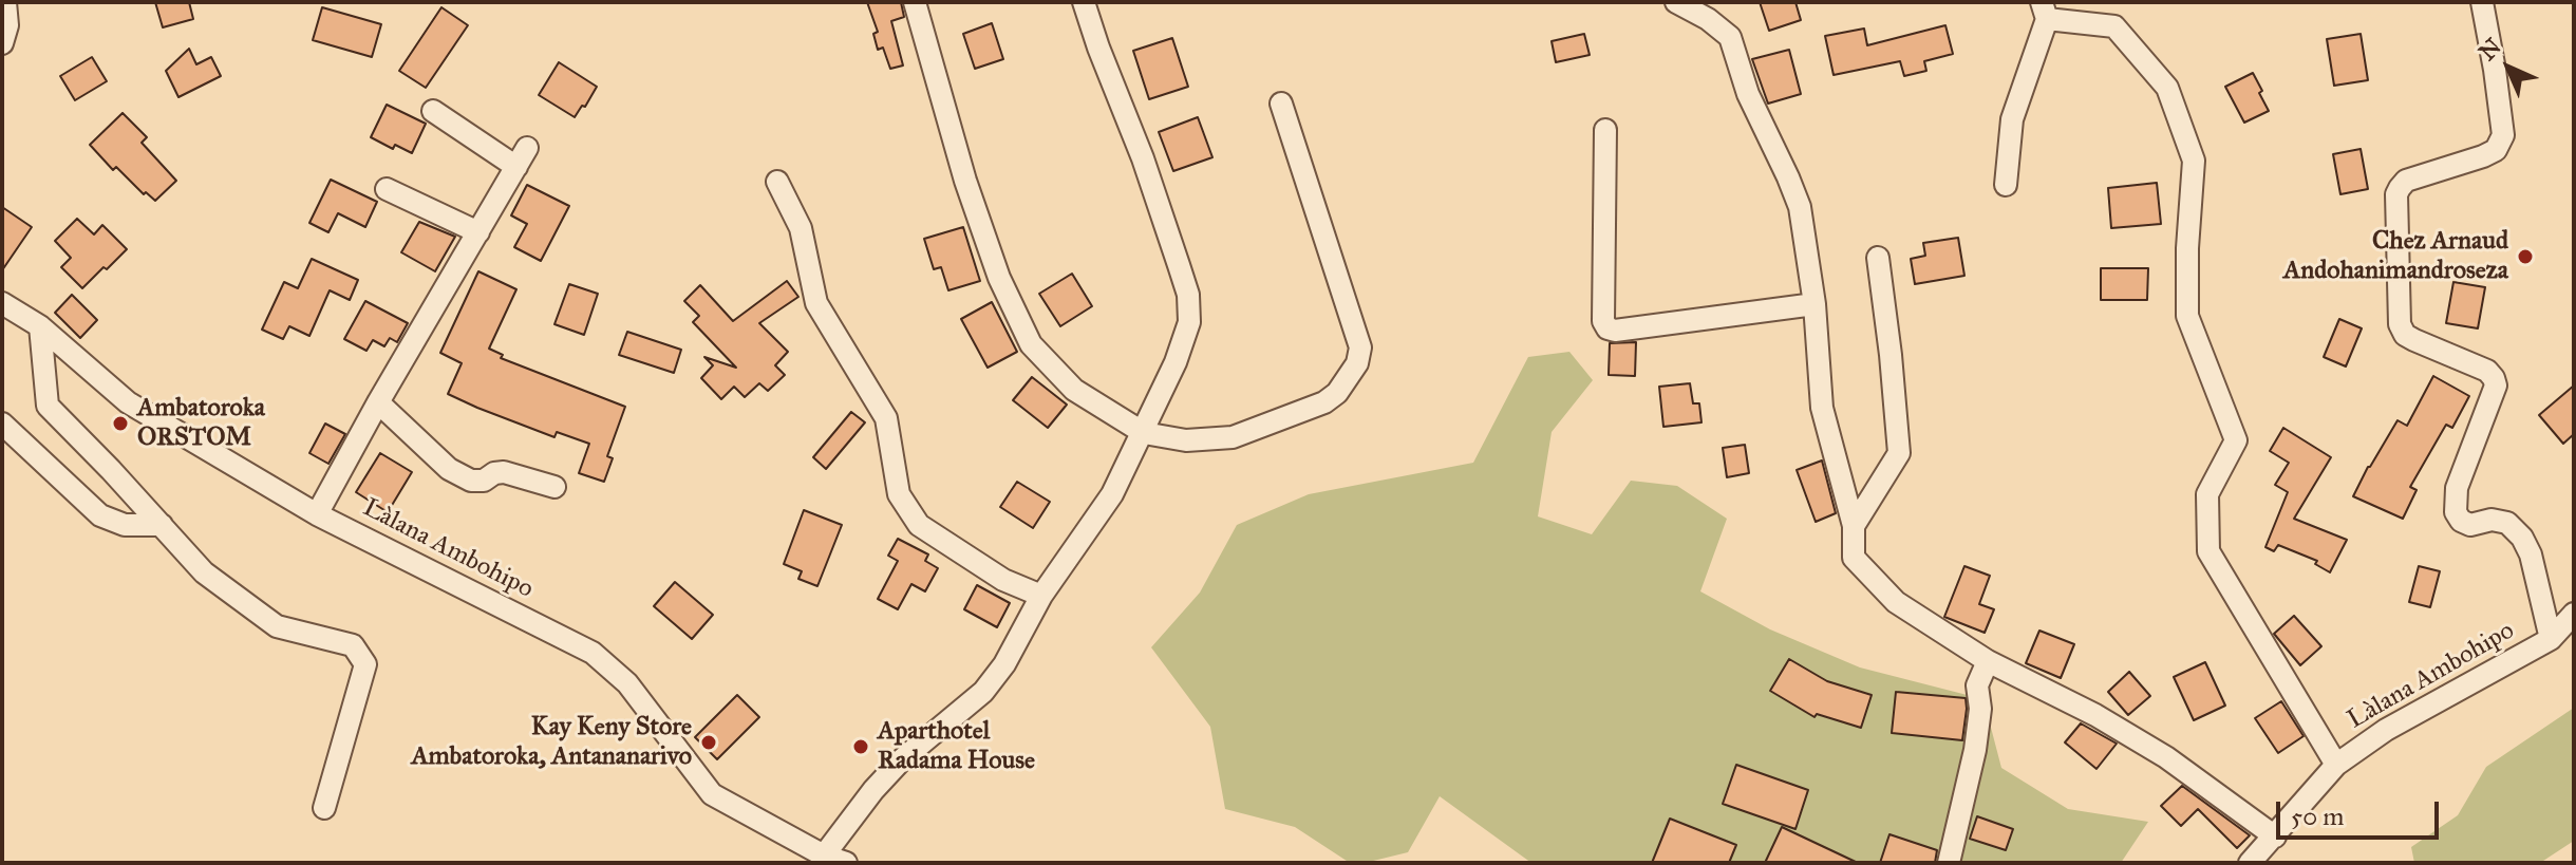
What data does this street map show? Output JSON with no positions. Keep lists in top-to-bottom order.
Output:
{
  "streets": {
    "street": ["Làlana Ambohipo"]
  },
  "places": [
    "Chez Arnaud Andohanimandroseza",
    "Ambatoroka ORSTOM",
    "Kay Keny Store Ambatoroka, Antananarivo",
    "Aparthotel Radama House"
  ],
  "scale_bar": "50 m",
  "north": "top left"
}
